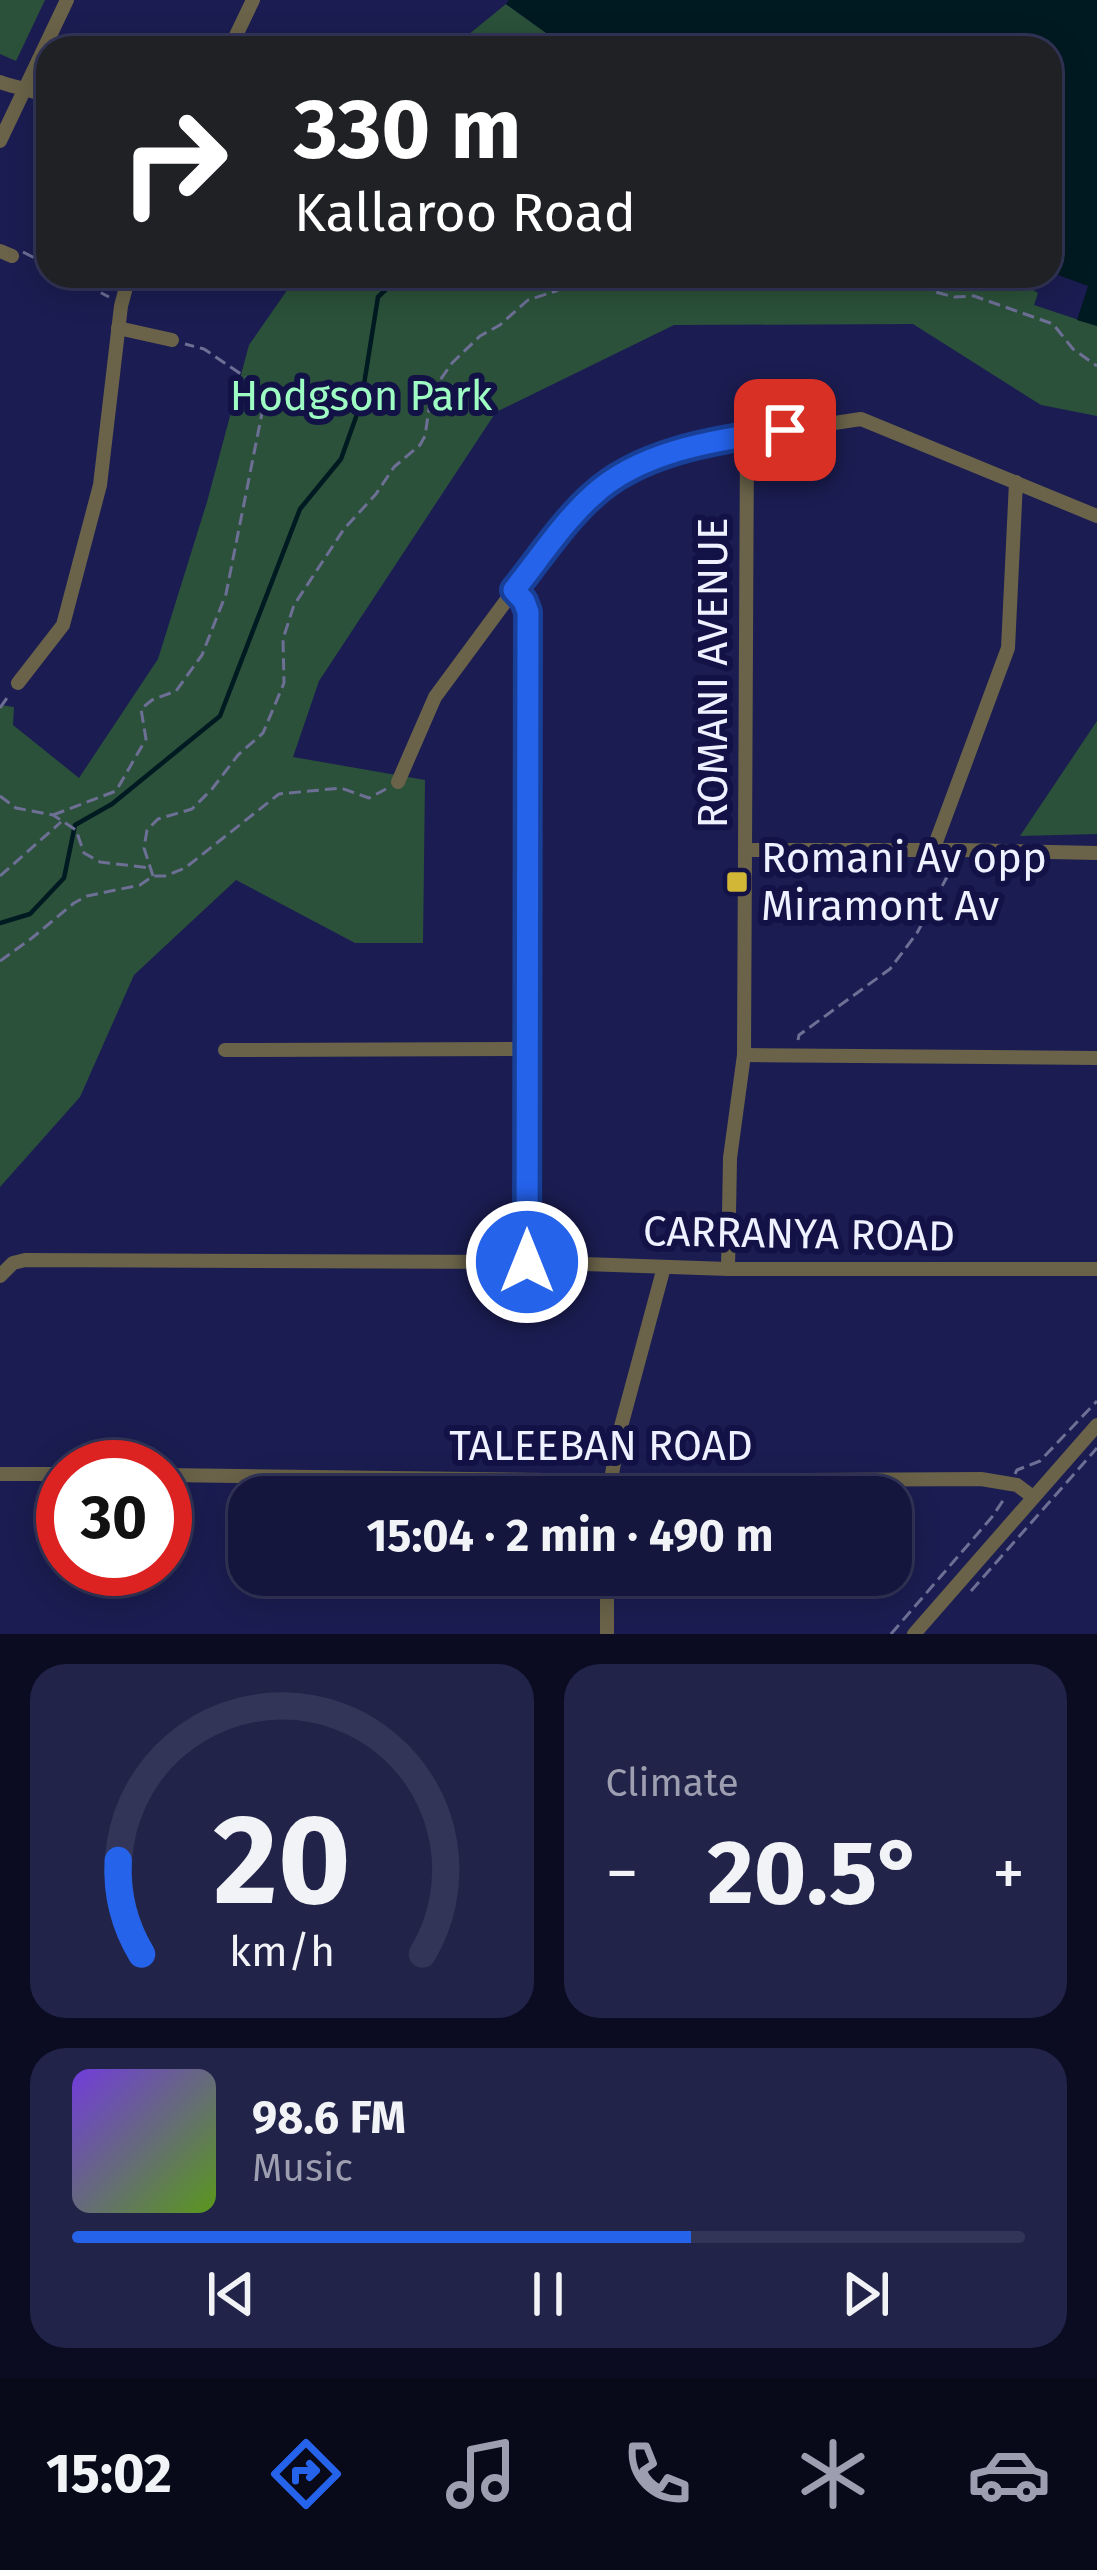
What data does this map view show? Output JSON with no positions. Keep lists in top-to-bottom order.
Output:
{
  "streets": {
    "street": ["ROMANI AVENUE", "CARRANYA ROAD", "TALEEBAN ROAD"]
  },
  "crossings": [
    ["ROMANI AVENUE", "CARRANYA ROAD"]
  ],
  "parks": ["Hodgson Park"],
  "places": {
    "transit": ["Romani Av opp Miramont Av"]
  },
  "page": {
    "turn": ["330 m", "Kallaroo Road"],
    "limit": "30",
    "trip": "15:04 · 2 min · 490 m",
    "tile": "Climate",
    "heat": ["−", "20.5°", "+"],
    "song": ["98.6 FM", "Music"],
    "tabs": "15:02",
    "gauge": ["20", "km/h"]
  }
}
